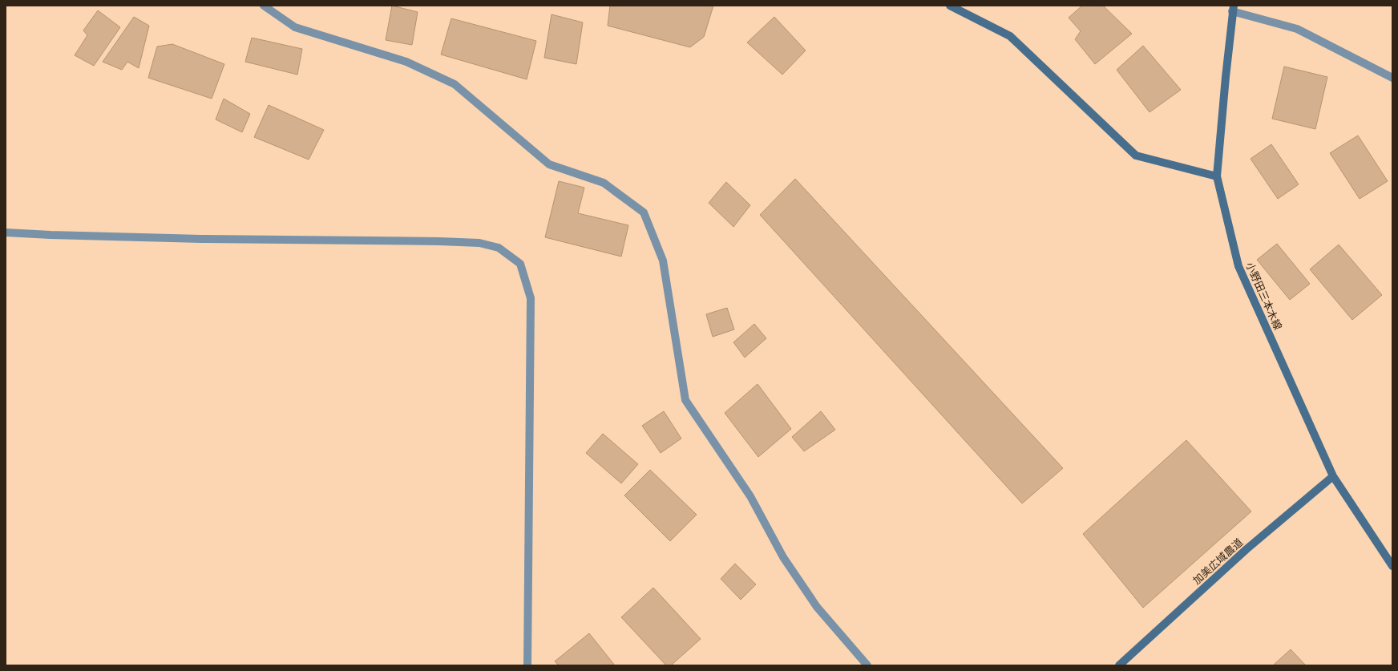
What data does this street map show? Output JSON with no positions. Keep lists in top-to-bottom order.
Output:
{
  "streets": {
    "street": ["小野田三本木線", "加美広域農道"]
  },
  "crossings": [
    ["小野田三本木線", "加美広域農道"]
  ]
}
